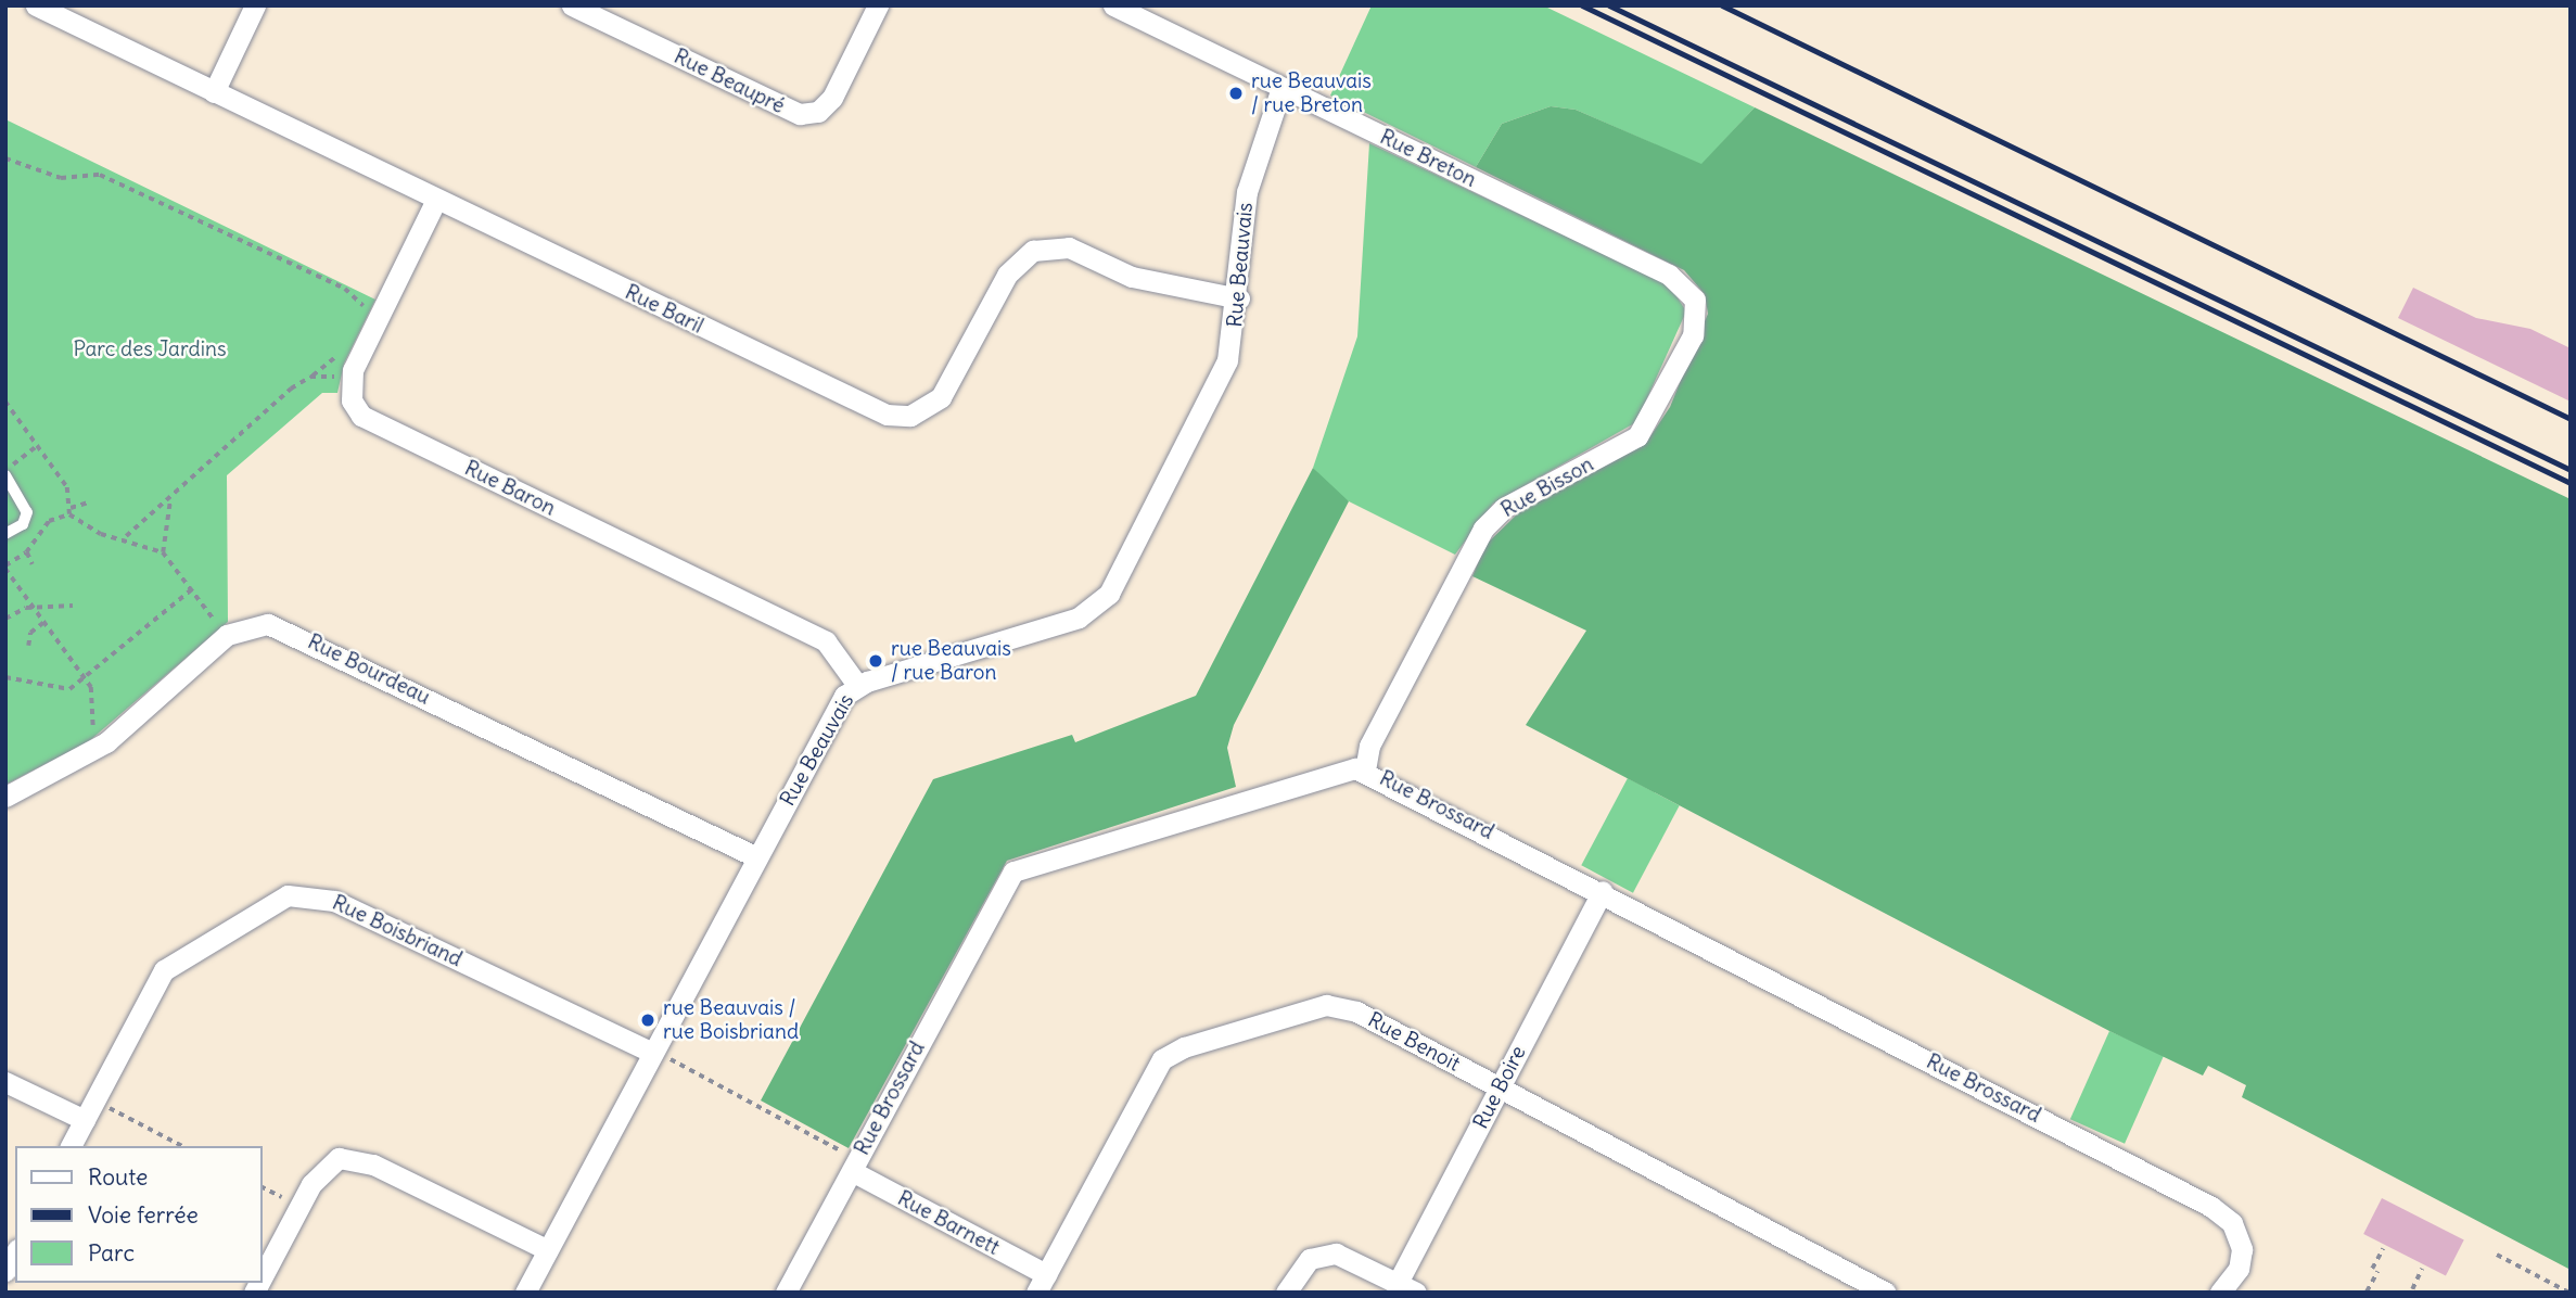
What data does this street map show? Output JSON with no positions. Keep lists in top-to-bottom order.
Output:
{
  "streets": {
    "street": [
      "Rue Beaupré",
      "Rue Breton",
      "Rue Beauvais",
      "Rue Baril",
      "Rue Bisson",
      "Rue Baron",
      "Rue Bourdeau",
      "Rue Brossard",
      "Rue Boisbriand",
      "Rue Benoit",
      "Rue Boire",
      "Rue Barnett"
    ]
  },
  "crossings": [
    ["Rue Breton", "Rue Beauvais"],
    ["Rue Breton", "Rue Bisson"],
    ["Rue Beauvais", "Rue Baril"],
    ["Rue Beauvais", "Rue Baron"],
    ["Rue Beauvais", "Rue Bourdeau"],
    ["Rue Beauvais", "Rue Boisbriand"],
    ["Rue Baril", "Rue Baron"],
    ["Rue Bisson", "Rue Brossard"],
    ["Rue Brossard", "Rue Boire"],
    ["Rue Brossard", "Rue Barnett"],
    ["Rue Benoit", "Rue Boire"],
    ["Rue Benoit", "Rue Barnett"]
  ],
  "parks": ["Parc des Jardins"],
  "places": ["rue Beauvais / rue Breton", "rue Beauvais / rue Baron", "rue Beauvais / rue Boisbriand"],
  "legend": ["Route", "Voie ferrée", "Parc"]
}
